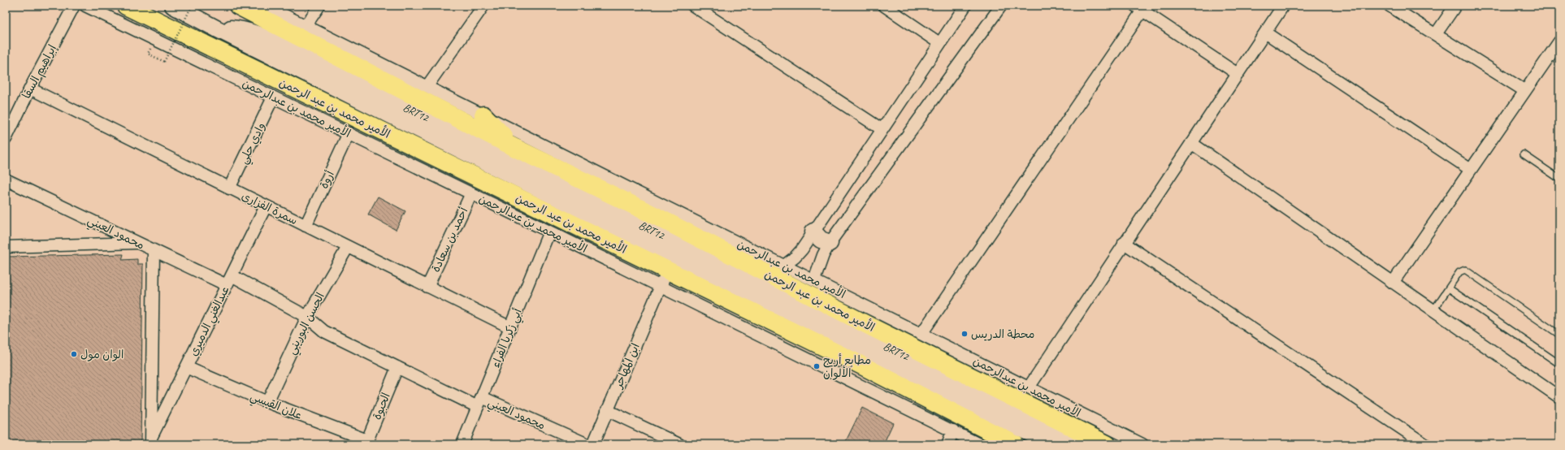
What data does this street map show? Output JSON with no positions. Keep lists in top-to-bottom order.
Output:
{
  "streets": {
    "main road": ["الأمير محمد بن عبد الرحمن", "BRT12"],
    "street": [
      "إبراهيم السقا",
      "الأمير محمد بن عبدالرحمن",
      "وادي حلي",
      "أروة",
      "سمرة الفزارى",
      "محمود العيني",
      "أحمد بن سعادة",
      "عبدالغني الدميري",
      "الحسن البوريني",
      "أبي زكريا الفراء",
      "ابن المهاجر",
      "علان القيسي",
      "الحبوة"
    ]
  },
  "crossings": [
    ["إبراهيم السقا", "سمرة الفزارى"],
    ["الأمير محمد بن عبدالرحمن", "الأمير محمد بن عبد الرحمن"],
    ["الأمير محمد بن عبدالرحمن", "وادي حلي"],
    ["الأمير محمد بن عبدالرحمن", "أروة"],
    ["الأمير محمد بن عبدالرحمن", "أحمد بن سعادة"],
    ["الأمير محمد بن عبدالرحمن", "أبي زكريا الفراء"],
    ["الأمير محمد بن عبدالرحمن", "ابن المهاجر"],
    ["الأمير محمد بن عبد الرحمن", "ابن المهاجر"],
    ["وادي حلي", "سمرة الفزارى"],
    ["أروة", "سمرة الفزارى"],
    ["سمرة الفزارى", "أحمد بن سعادة"],
    ["سمرة الفزارى", "عبدالغني الدميري"],
    ["سمرة الفزارى", "الحسن البوريني"],
    ["سمرة الفزارى", "أبي زكريا الفراء"],
    ["محمود العيني", "عبدالغني الدميري"],
    ["محمود العيني", "الحسن البوريني"],
    ["محمود العيني", "أبي زكريا الفراء"],
    ["محمود العيني", "الحبوة"],
    ["عبدالغني الدميري", "علان القيسي"],
    ["الحسن البوريني", "علان القيسي"],
    ["علان القيسي", "الحبوة"]
  ],
  "places": ["محطة الدريس", "الوان مول", "مطابع أريج الألوان"]
}
